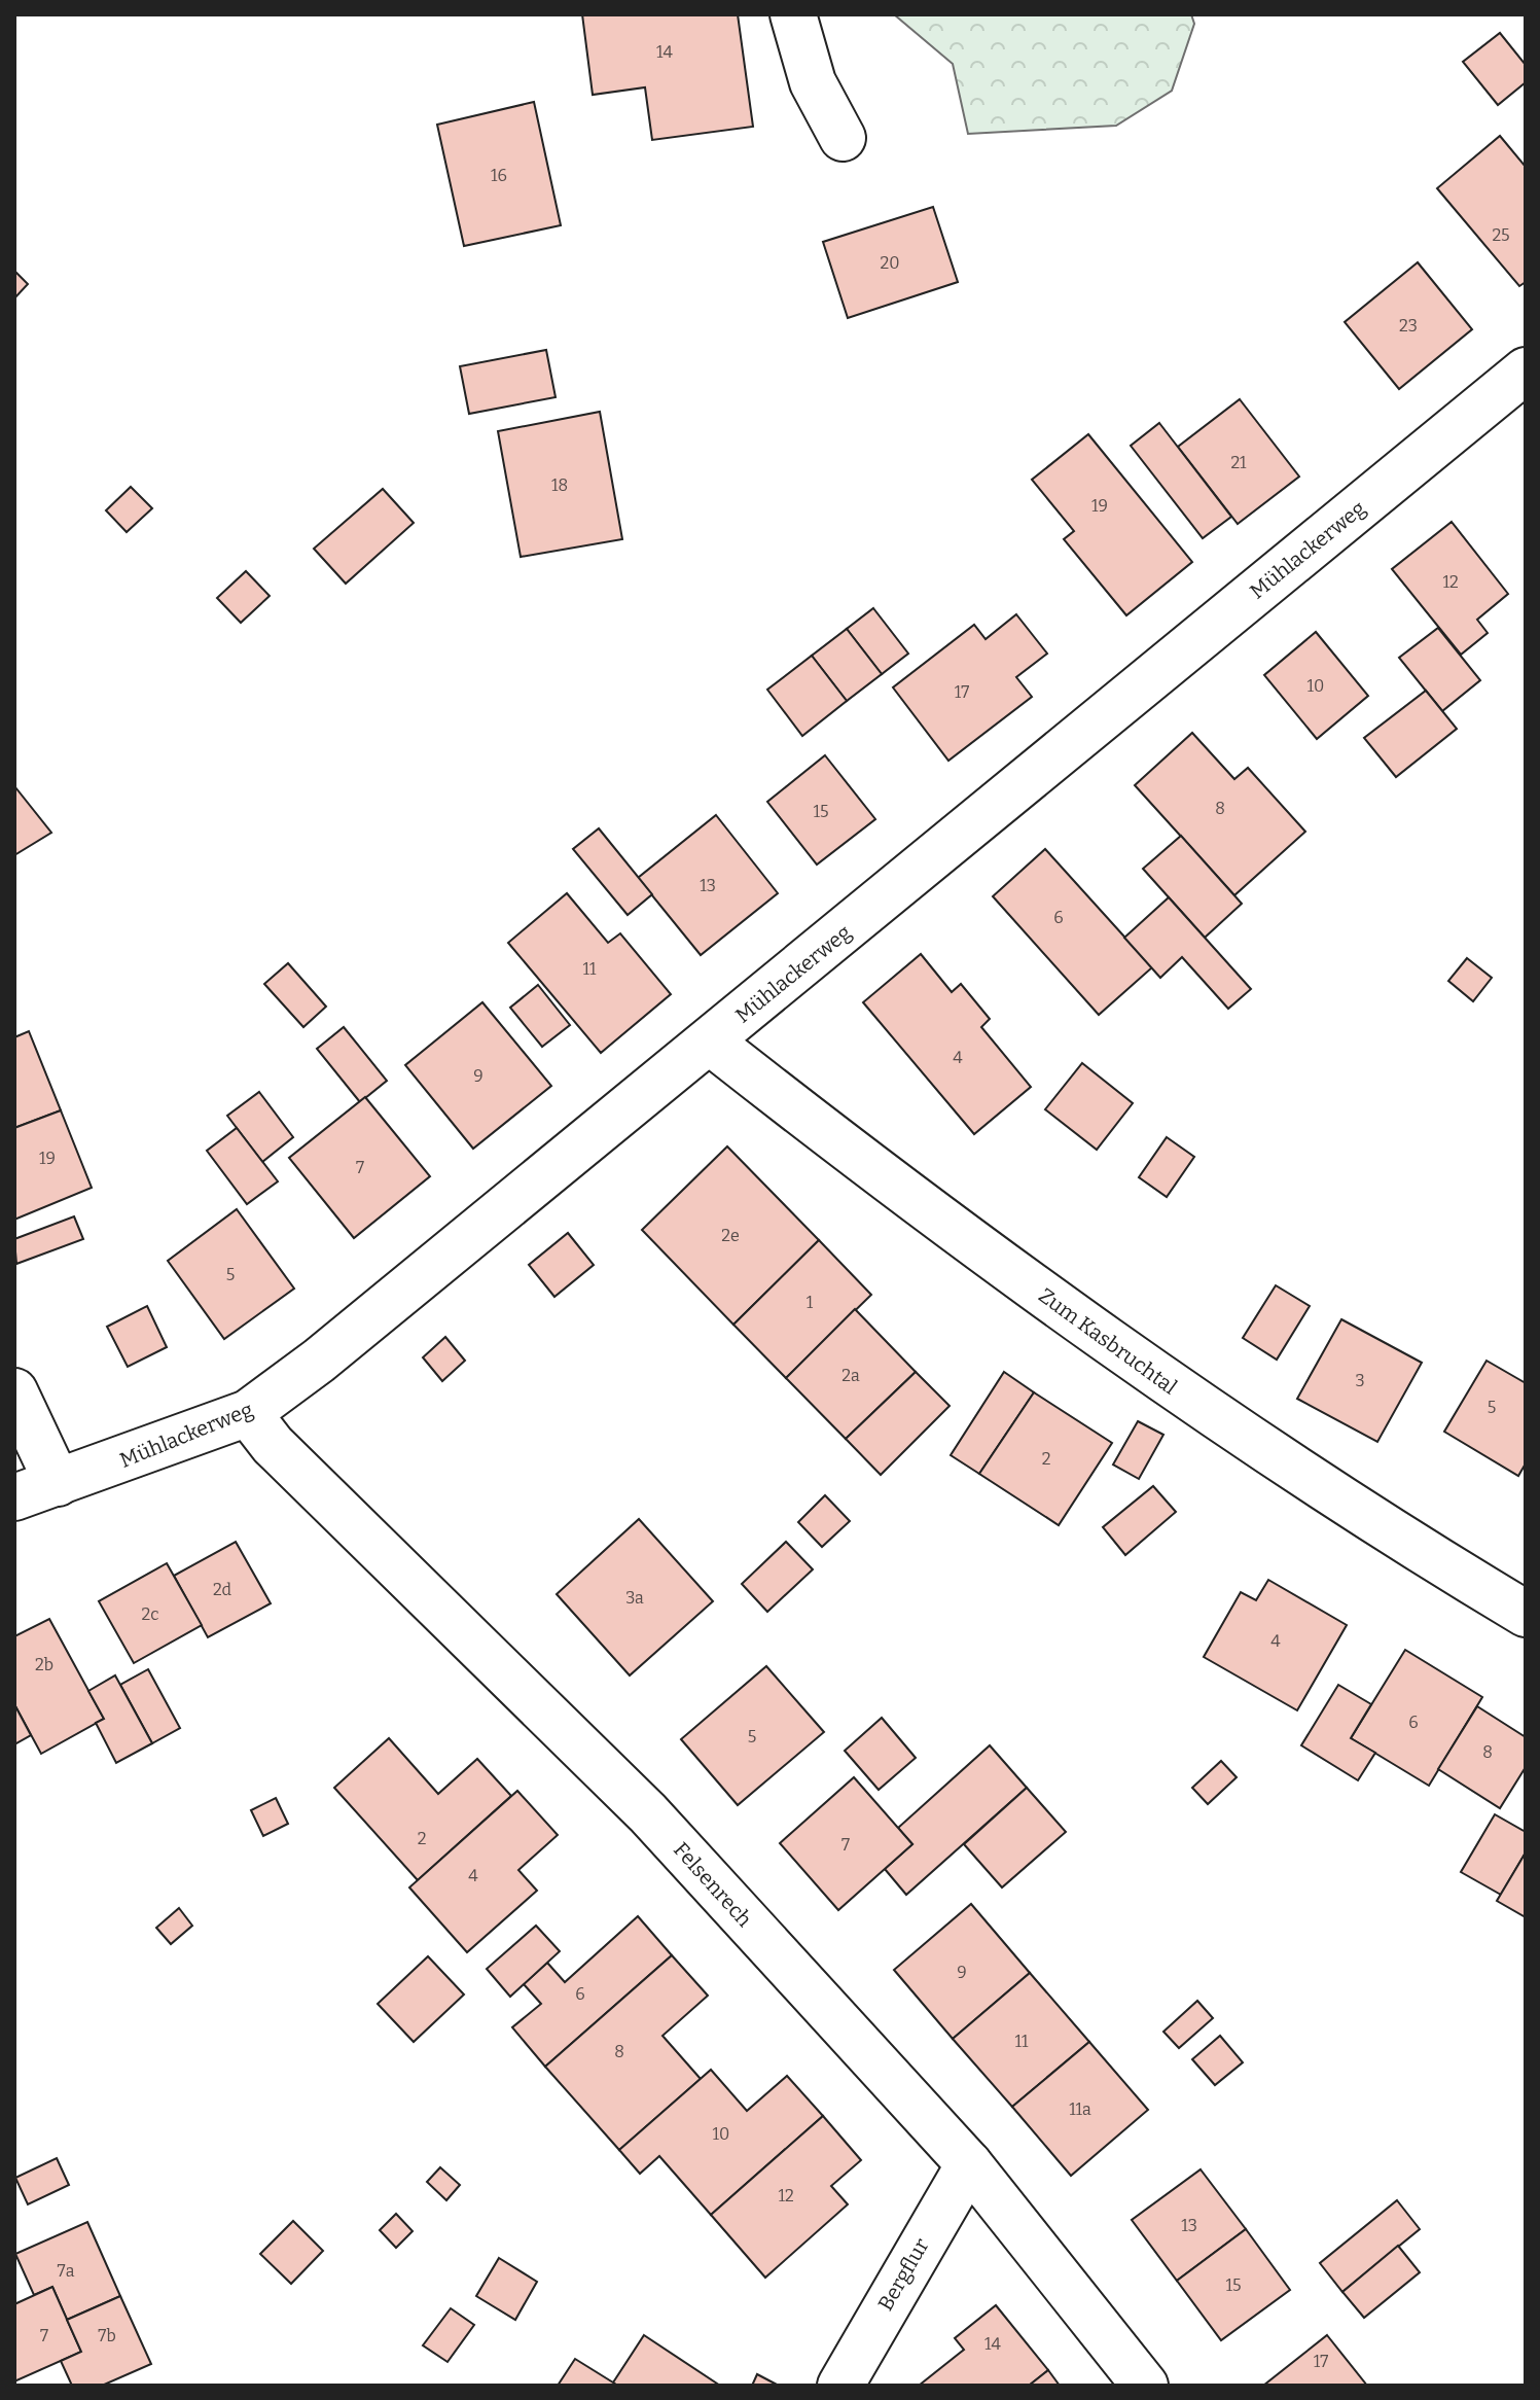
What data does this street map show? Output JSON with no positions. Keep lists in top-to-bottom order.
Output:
{
  "streets": {
    "street": [
      "Mühlackerweg",
      "Zum Kasbruchtal",
      "Felsenrech",
      "Bergflur"
    ]
  },
  "crossings": [
    ["Mühlackerweg", "Zum Kasbruchtal"],
    ["Mühlackerweg", "Felsenrech"],
    ["Felsenrech", "Bergflur"]
  ],
  "house_numbers": [
    "14",
    "16",
    "25",
    "20",
    "23",
    "21",
    "18",
    "19",
    "12",
    "10",
    "17",
    "8",
    "15",
    "13",
    "6",
    "11",
    "4",
    "9",
    "19",
    "7",
    "2e",
    "5",
    "1",
    "2a",
    "3",
    "5",
    "2",
    "2d",
    "3a",
    "2c",
    "4",
    "2b",
    "6",
    "5",
    "8",
    "2",
    "7",
    "4",
    "9",
    "6",
    "11",
    "8",
    "11a",
    "10",
    "12",
    "13",
    "7a",
    "15",
    "7",
    "7b",
    "14",
    "17"
  ]
}
